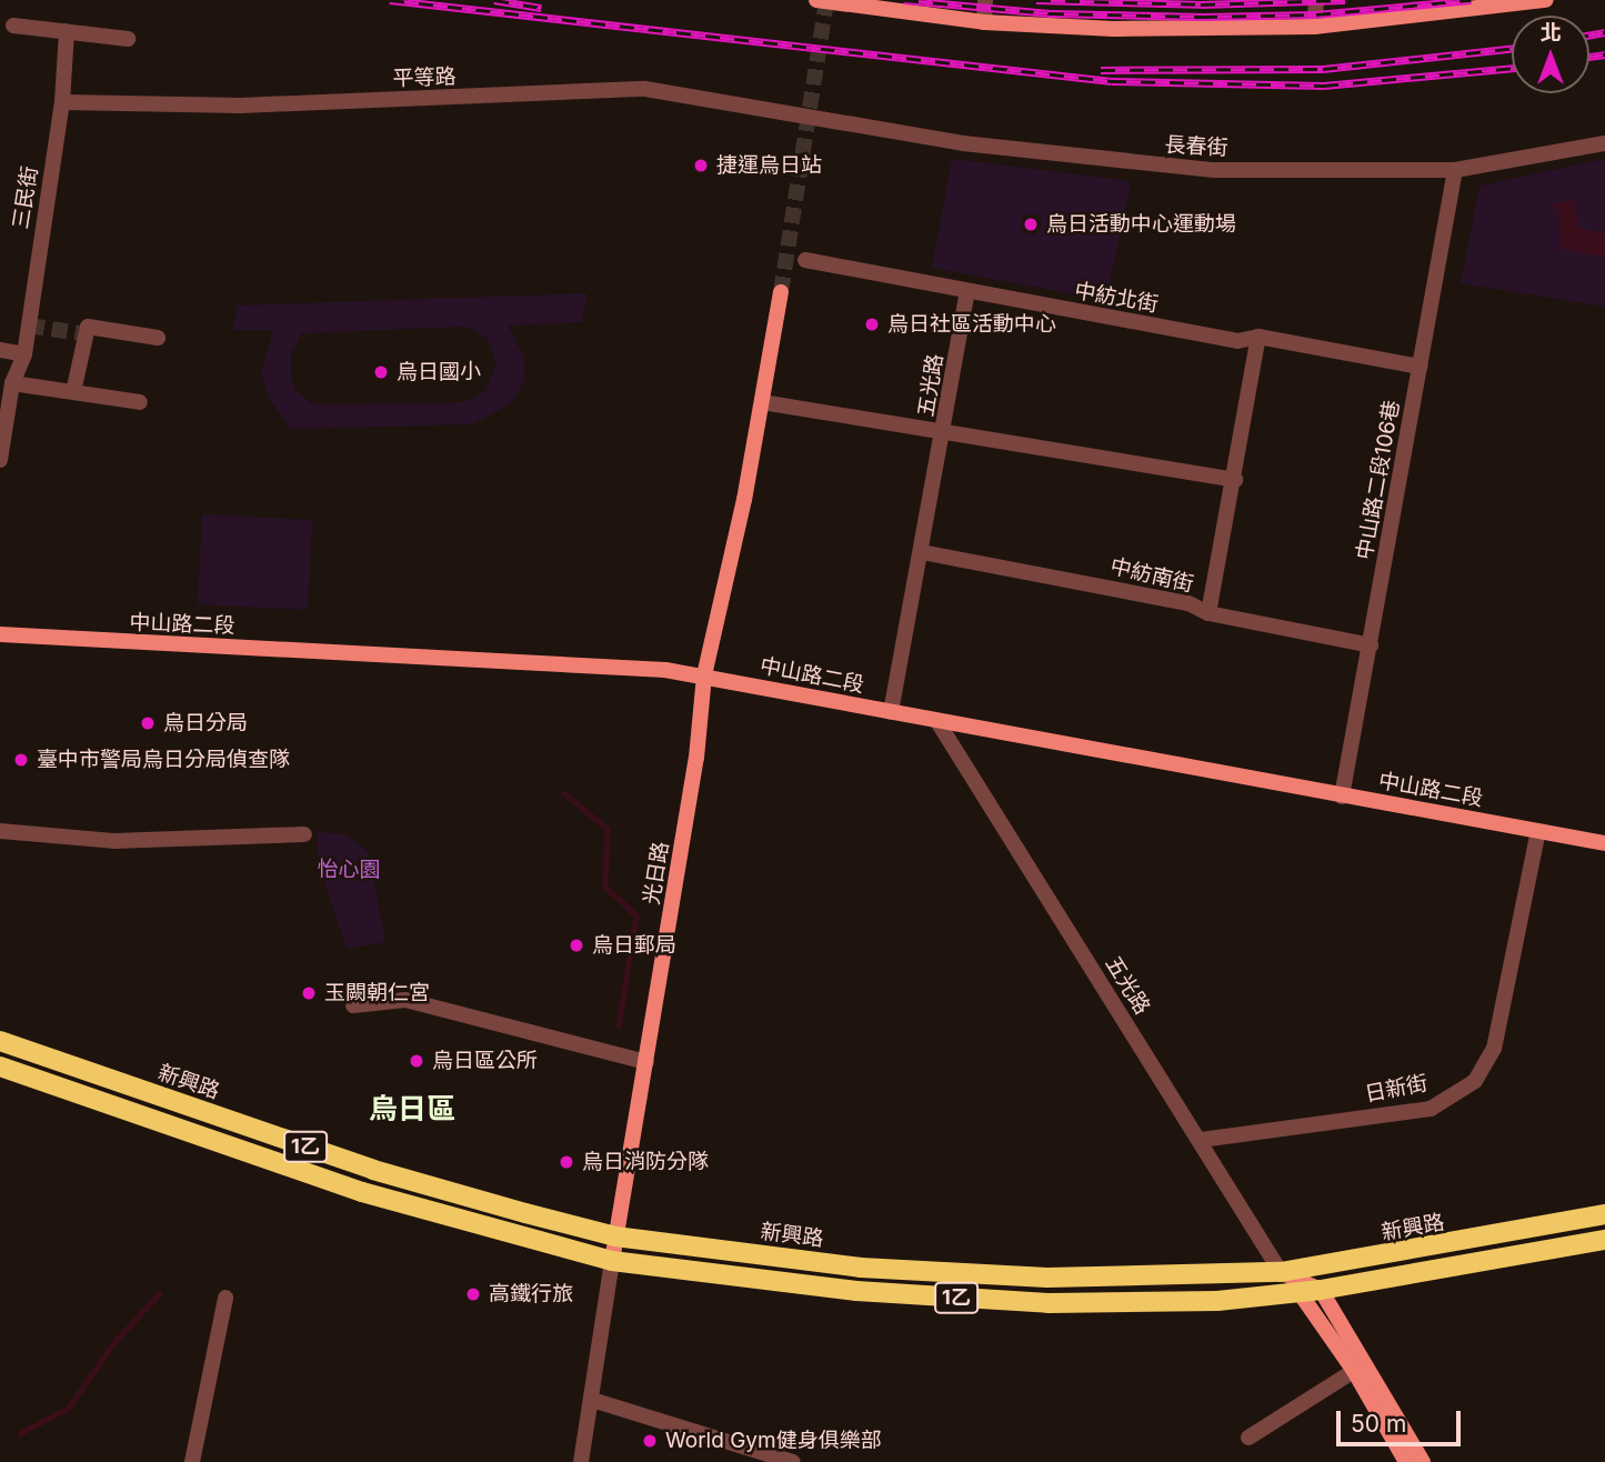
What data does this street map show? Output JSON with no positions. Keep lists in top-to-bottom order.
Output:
{
  "streets": {
    "main road": [
      "中山路二段",
      "光日路",
      "新興路",
      "1乙"
    ],
    "street": [
      "平等路",
      "長春街",
      "三民街",
      "中紡北街",
      "五光路",
      "中山路二段106巷",
      "中紡南街",
      "日新街"
    ]
  },
  "crossings": [
    ["平等路", "長春街"],
    ["平等路", "三民街"],
    ["長春街", "中山路二段106巷"],
    ["中紡北街", "五光路"],
    ["中紡北街", "中山路二段106巷"],
    ["五光路", "中紡南街"],
    ["五光路", "中山路二段"],
    ["五光路", "新興路"],
    ["五光路", "日新街"],
    ["中山路二段106巷", "中紡南街"],
    ["中山路二段106巷", "中山路二段"],
    ["中山路二段", "光日路"],
    ["中山路二段", "日新街"],
    ["光日路", "新興路"],
    ["光日路", "1乙"]
  ],
  "districts": ["烏日區"],
  "parks": ["怡心園"],
  "places": [
    "捷運烏日站",
    "烏日活動中心運動場",
    "烏日社區活動中心",
    "烏日國小",
    "烏日分局",
    "臺中市警局烏日分局偵查隊",
    "烏日郵局",
    "玉闕朝仁宮",
    "烏日區公所",
    "烏日消防分隊",
    "高鐵行旅",
    "World Gym健身俱樂部"
  ],
  "scale_bar": "50 m",
  "north": "top"
}
